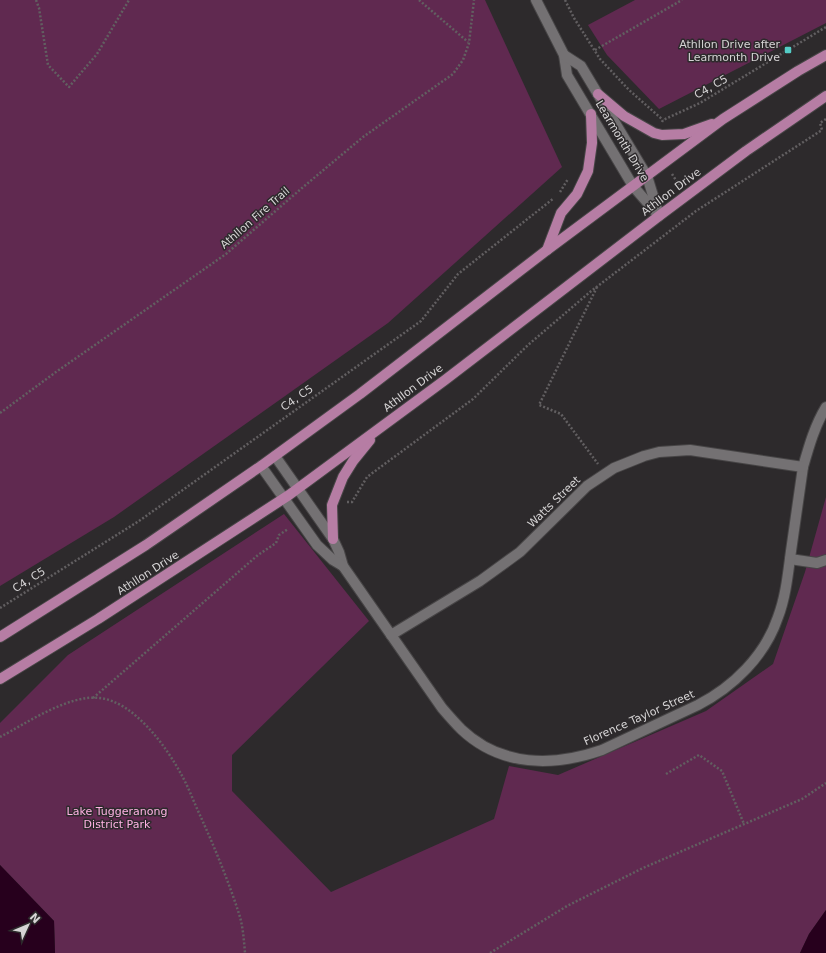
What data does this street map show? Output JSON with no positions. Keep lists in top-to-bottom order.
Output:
{
  "streets": {
    "main road": ["Athllon Drive"],
    "street": ["Learmonth Drive", "Watts Street", "Florence Taylor Street"],
    "path": ["C4, C5", "Athllon Fire Trail"]
  },
  "crossings": [
    ["Learmonth Drive", "Athllon Drive"],
    ["Athllon Drive", "Florence Taylor Street"],
    ["Watts Street", "Florence Taylor Street"]
  ],
  "parks": ["Lake Tuggeranong District Park"],
  "places": {
    "transit": ["Athllon Drive after Learmonth Drive"]
  },
  "north": "top right"
}
